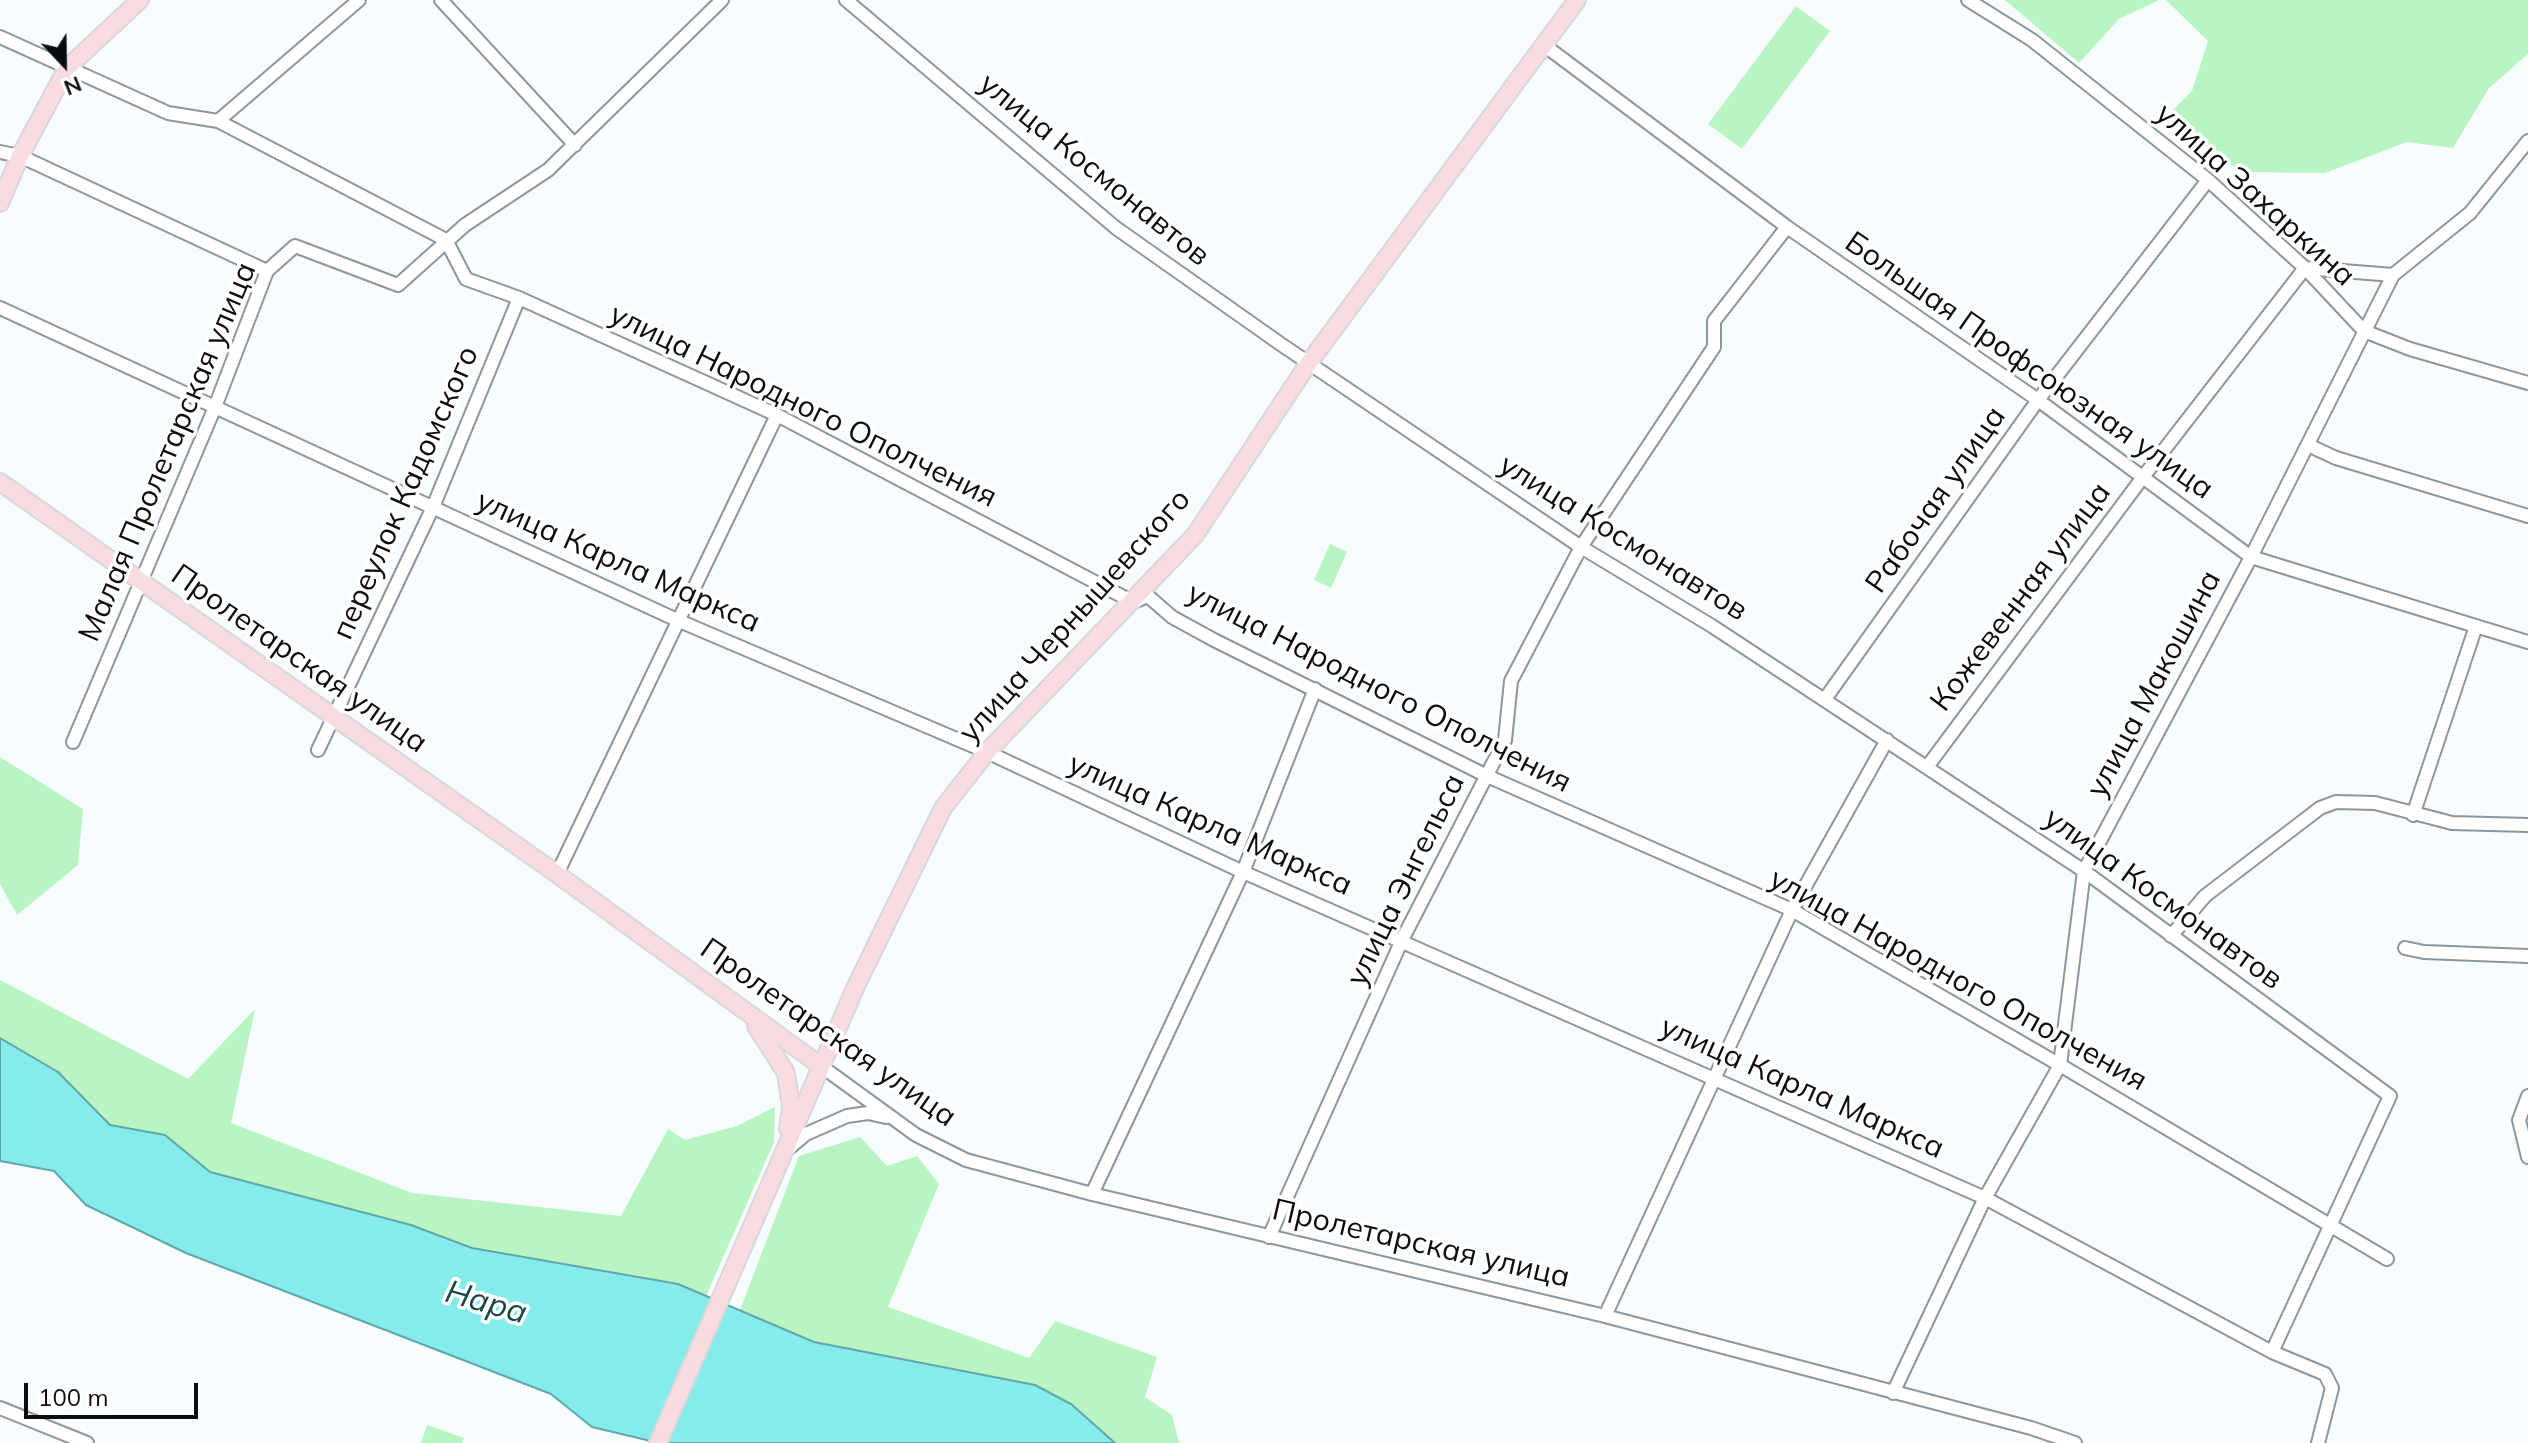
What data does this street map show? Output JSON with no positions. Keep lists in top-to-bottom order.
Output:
{
  "streets": {
    "main road": ["улица Чернышевского", "Пролетарская улица"],
    "street": [
      "улица Космонавтов",
      "улица Захаркина",
      "Большая Профсоюзная улица",
      "улица Народного Ополчения",
      "Малая Пролетарская улица",
      "переулок Кадомского",
      "Рабочая улица",
      "улица Карла Маркса",
      "Кожевенная улица",
      "улица Макошина",
      "улица Энгельса"
    ]
  },
  "crossings": [
    ["улица Космонавтов", "улица Народного Ополчения"],
    ["улица Космонавтов", "Рабочая улица"],
    ["улица Космонавтов", "Кожевенная улица"],
    ["улица Космонавтов", "улица Чернышевского"],
    ["улица Космонавтов", "улица Макошина"],
    ["улица Космонавтов", "улица Энгельса"],
    ["улица Захаркина", "Рабочая улица"],
    ["улица Захаркина", "Кожевенная улица"],
    ["улица Захаркина", "улица Макошина"],
    ["Большая Профсоюзная улица", "Рабочая улица"],
    ["Большая Профсоюзная улица", "Кожевенная улица"],
    ["Большая Профсоюзная улица", "улица Чернышевского"],
    ["Большая Профсоюзная улица", "улица Макошина"],
    ["Большая Профсоюзная улица", "улица Энгельса"],
    ["улица Народного Ополчения", "Малая Пролетарская улица"],
    ["улица Народного Ополчения", "переулок Кадомского"],
    ["улица Народного Ополчения", "улица Чернышевского"],
    ["улица Народного Ополчения", "улица Макошина"],
    ["улица Народного Ополчения", "улица Энгельса"],
    ["Малая Пролетарская улица", "улица Карла Маркса"],
    ["Малая Пролетарская улица", "Пролетарская улица"],
    ["переулок Кадомского", "улица Карла Маркса"],
    ["переулок Кадомского", "Пролетарская улица"],
    ["улица Карла Маркса", "улица Чернышевского"],
    ["улица Карла Маркса", "улица Макошина"],
    ["улица Карла Маркса", "улица Энгельса"],
    ["улица Чернышевского", "Пролетарская улица"],
    ["Пролетарская улица", "улица Макошина"],
    ["Пролетарская улица", "улица Энгельса"]
  ],
  "water": ["Нара"],
  "scale_bar": "100 m",
  "north": "bottom"
}
